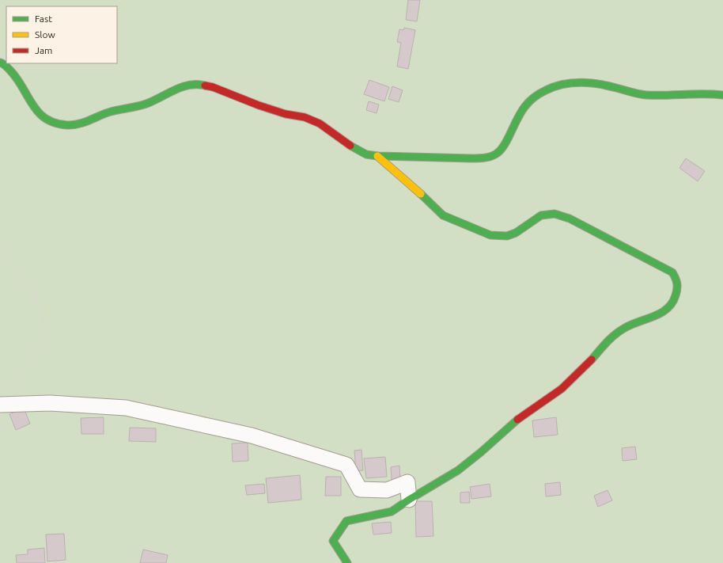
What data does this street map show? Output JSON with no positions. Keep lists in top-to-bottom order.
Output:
{
  "legend": ["Fast", "Slow", "Jam"]
}
